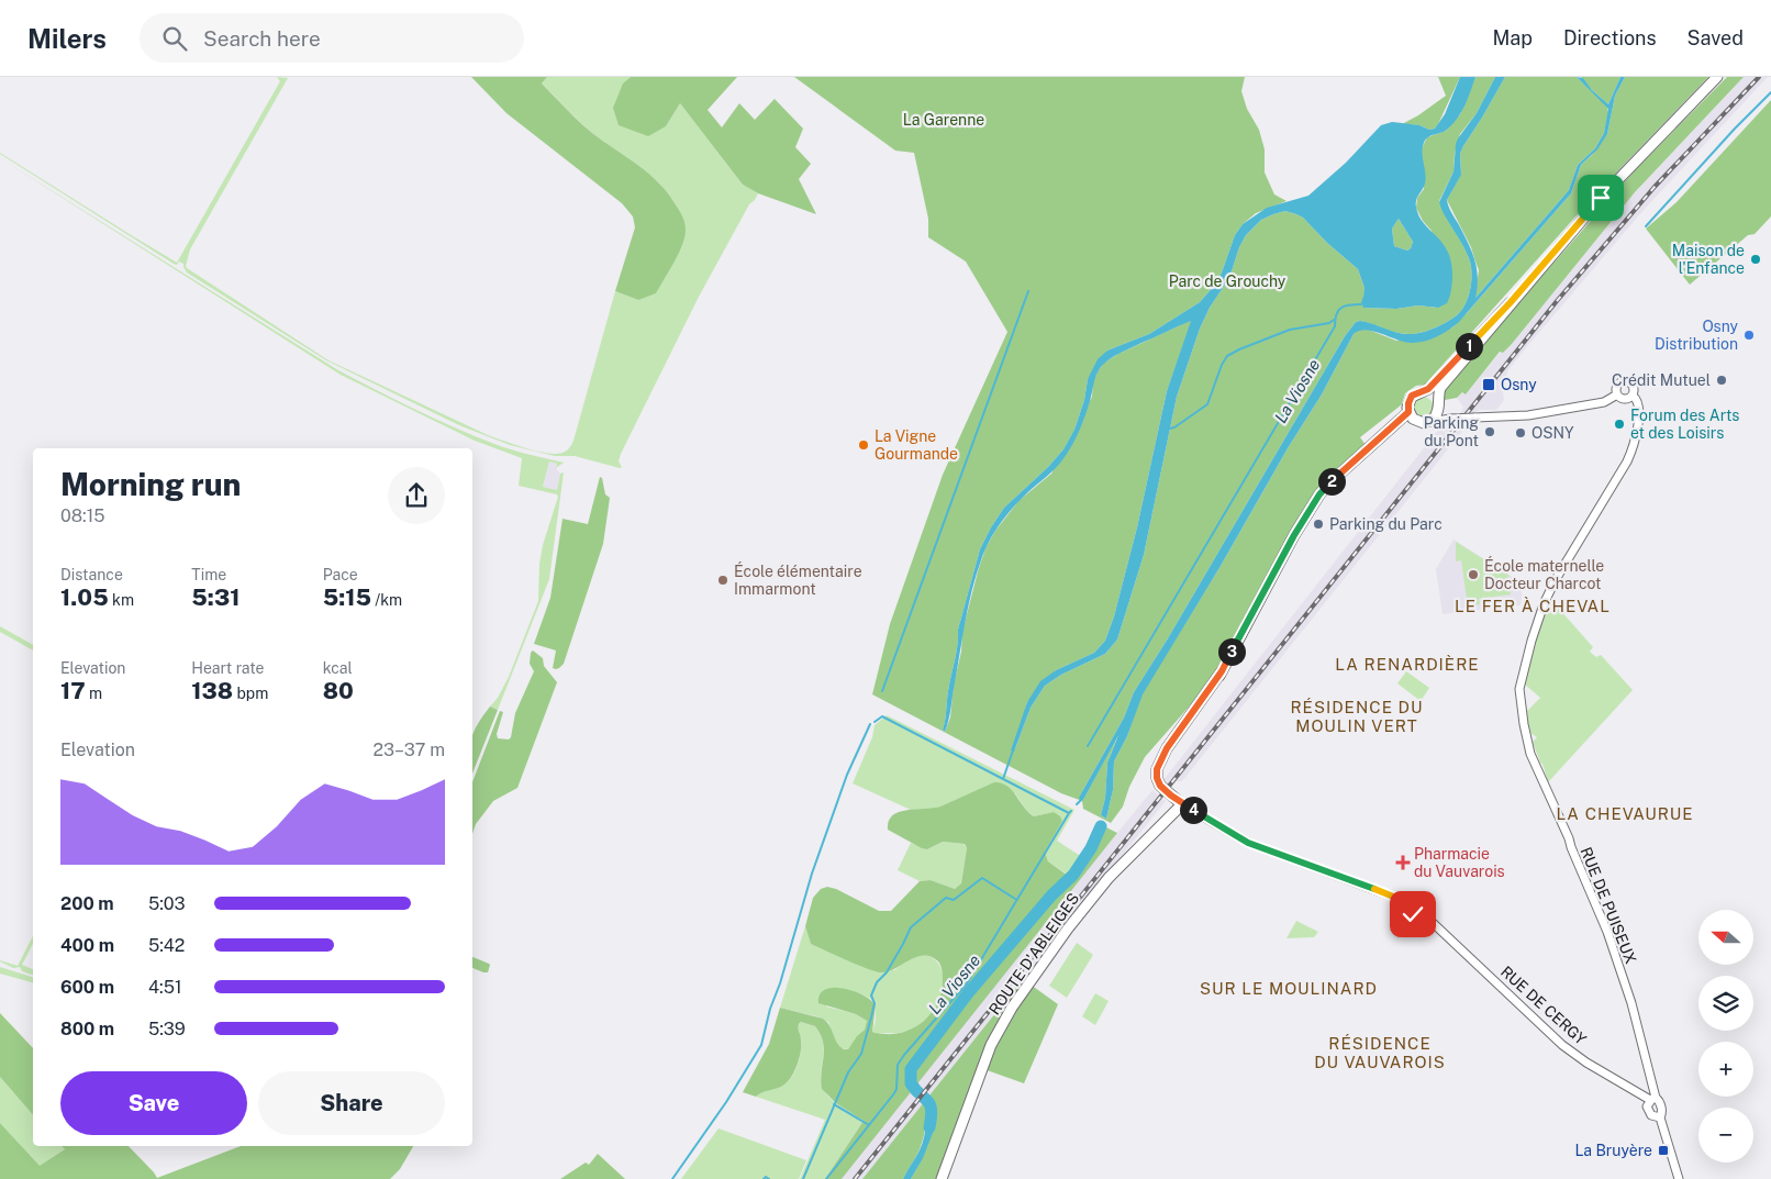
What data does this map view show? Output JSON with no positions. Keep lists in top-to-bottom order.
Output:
{
  "streets": {
    "main road": ["ROUTE D'ABLEIGES"],
    "street": ["RUE DE PUISEUX", "RUE DE CERGY"]
  },
  "crossings": [
    ["RUE DE PUISEUX", "RUE DE CERGY"],
    ["ROUTE D'ABLEIGES", "RUE DE CERGY"]
  ],
  "districts": [
    "LE FER À CHEVAL",
    "LA RENARDIÈRE",
    "RÉSIDENCE DU MOULIN VERT",
    "LA CHEVAURUE",
    "SUR LE MOULINARD",
    "RÉSIDENCE DU VAUVAROIS"
  ],
  "water": ["La Viosne"],
  "parks": ["La Garenne", "Parc de Grouchy"],
  "places": {
    "other": [
      "Maison de l'Enfance",
      "Osny Distribution",
      "Crédit Mutuel",
      "Forum des Arts et des Loisirs",
      "Parking du Pont",
      "OSNY",
      "La Vigne Gourmande",
      "Parking du Parc",
      "École maternelle Docteur Charcot",
      "École élémentaire Immarmont"
    ],
    "transit": ["Osny", "La Bruyère"],
    "health": ["Pharmacie du Vauvarois"]
  },
  "north": "left",
  "page": {
    "header": "Milers",
    "search": "Search here",
    "nav": ["Map", "Directions", "Saved"],
    "pins": [
      "1",
      "2",
      "3",
      "4"
    ],
    "heading": ["Morning run", "08:15"],
    "stats": [
      ["Distance", "1.05 km"],
      ["Time", "5:31"],
      ["Pace", "5:15 /km"],
      ["Elevation", "17 m"],
      ["Heart rate", "138 bpm"],
      ["kcal", "80"]
    ],
    "chart": ["Elevation", "23–37 m"],
    "list": [
      {
        "name": "200 m",
        "note": "5:03"
      },
      {
        "name": "400 m",
        "note": "5:42"
      },
      {
        "name": "600 m",
        "note": "4:51"
      },
      {
        "name": "800 m",
        "note": "5:39"
      }
    ],
    "map_buttons": ["+", "−"],
    "buttons": ["Save", "Share"]
  }
}
